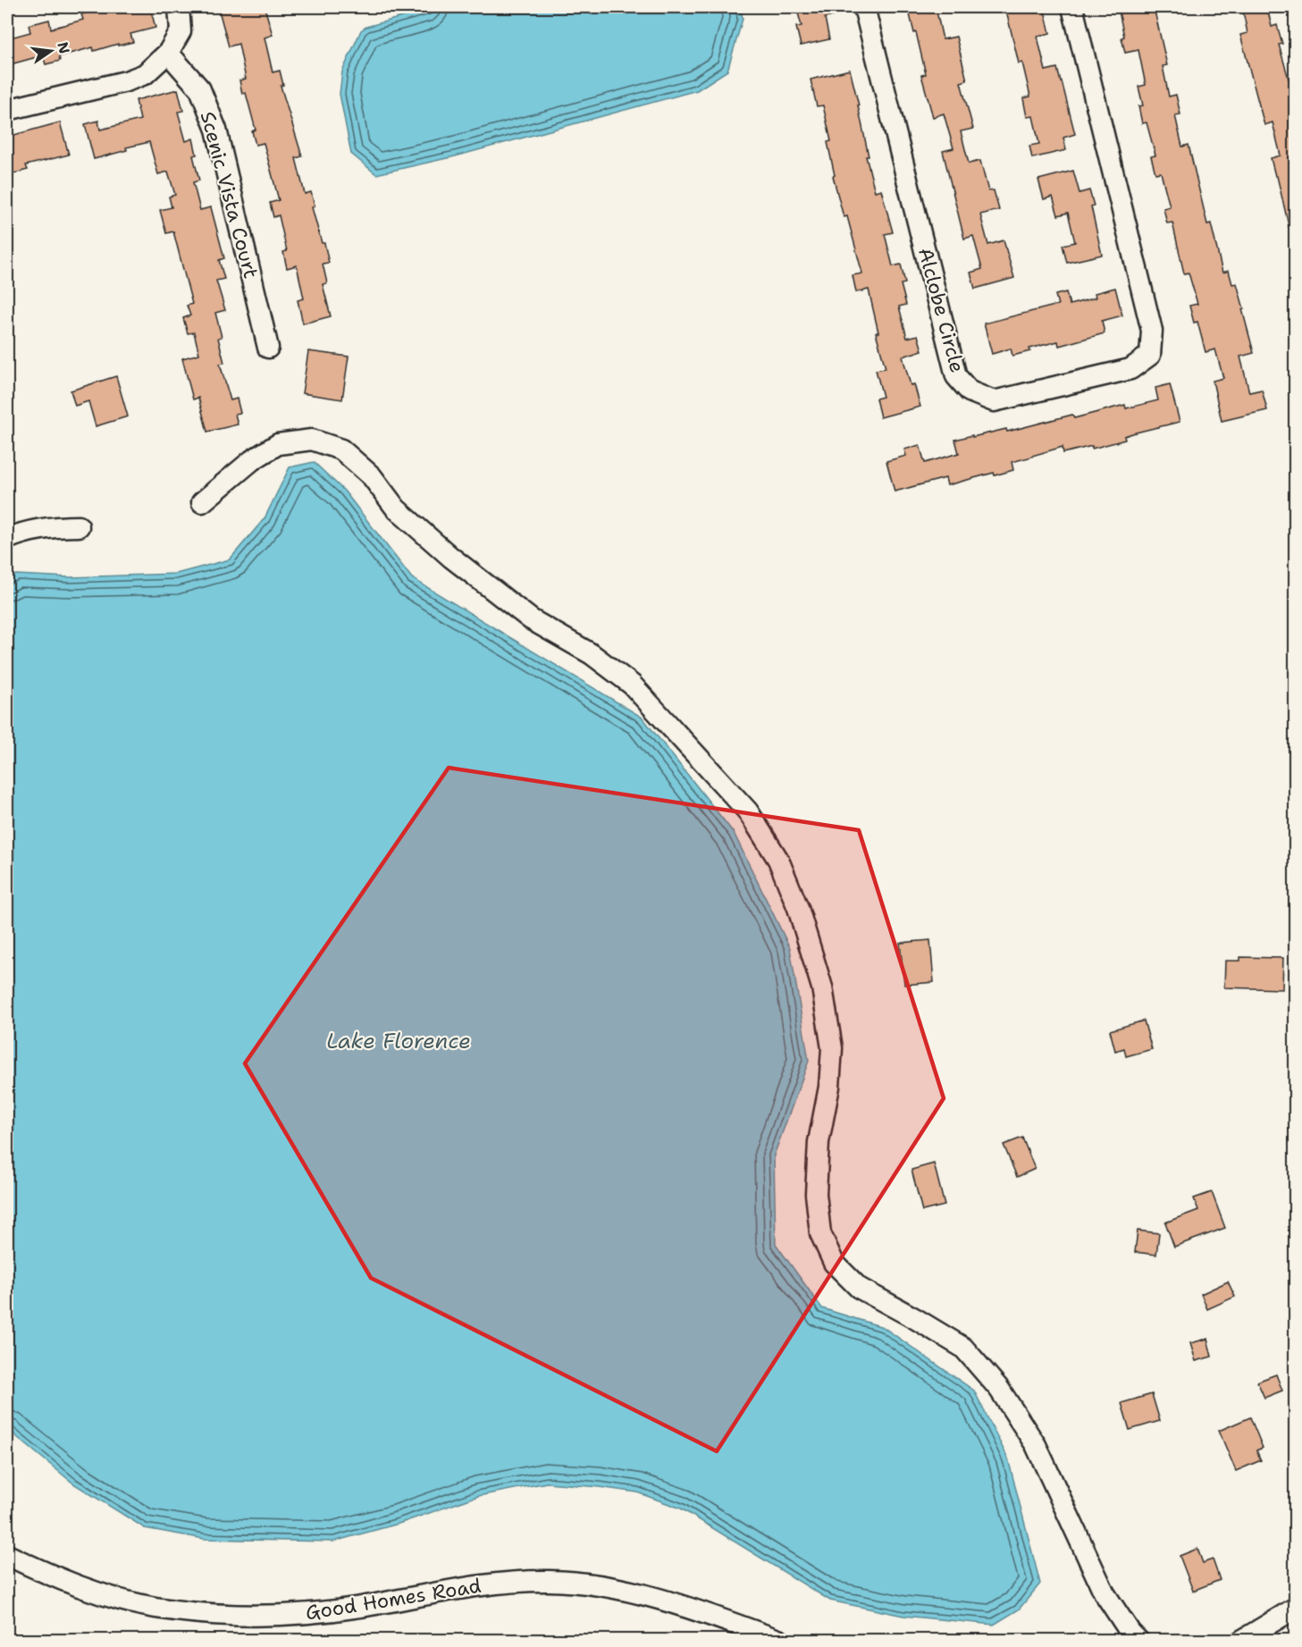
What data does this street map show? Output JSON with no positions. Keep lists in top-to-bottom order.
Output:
{
  "streets": {
    "street": ["Scenic Vista Court", "Alclobe Circle", "Good Homes Road"]
  },
  "water": ["Lake Florence"],
  "north": "right"
}
